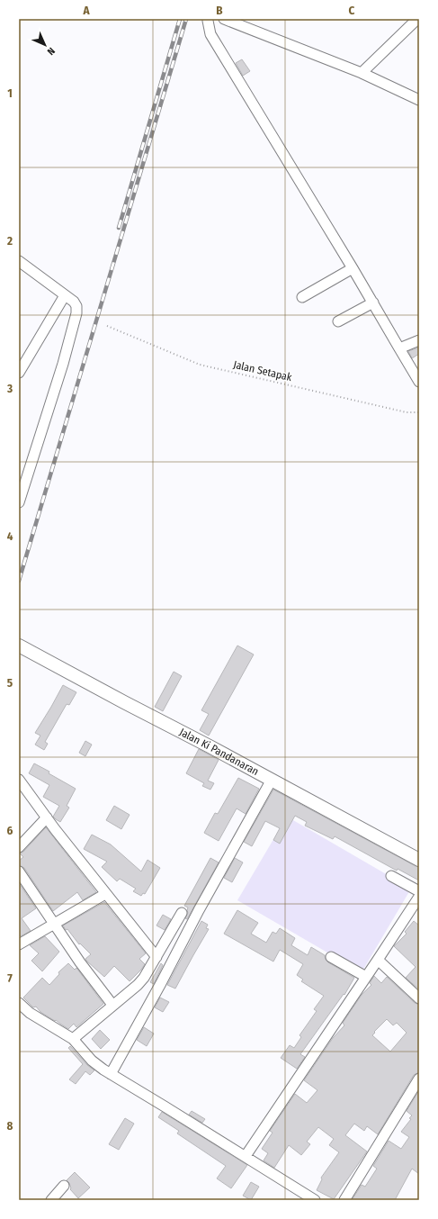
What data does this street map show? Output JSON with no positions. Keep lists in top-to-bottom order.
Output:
{
  "streets": {
    "main road": ["Jalan Ki Pandanaran"],
    "path": ["Jalan Setapak"]
  },
  "north": "bottom right",
  "grid": {
    "columns": ["A", "B", "C"],
    "rows": [
      "1",
      "2",
      "3",
      "4",
      "5",
      "6",
      "7",
      "8"
    ]
  }
}
